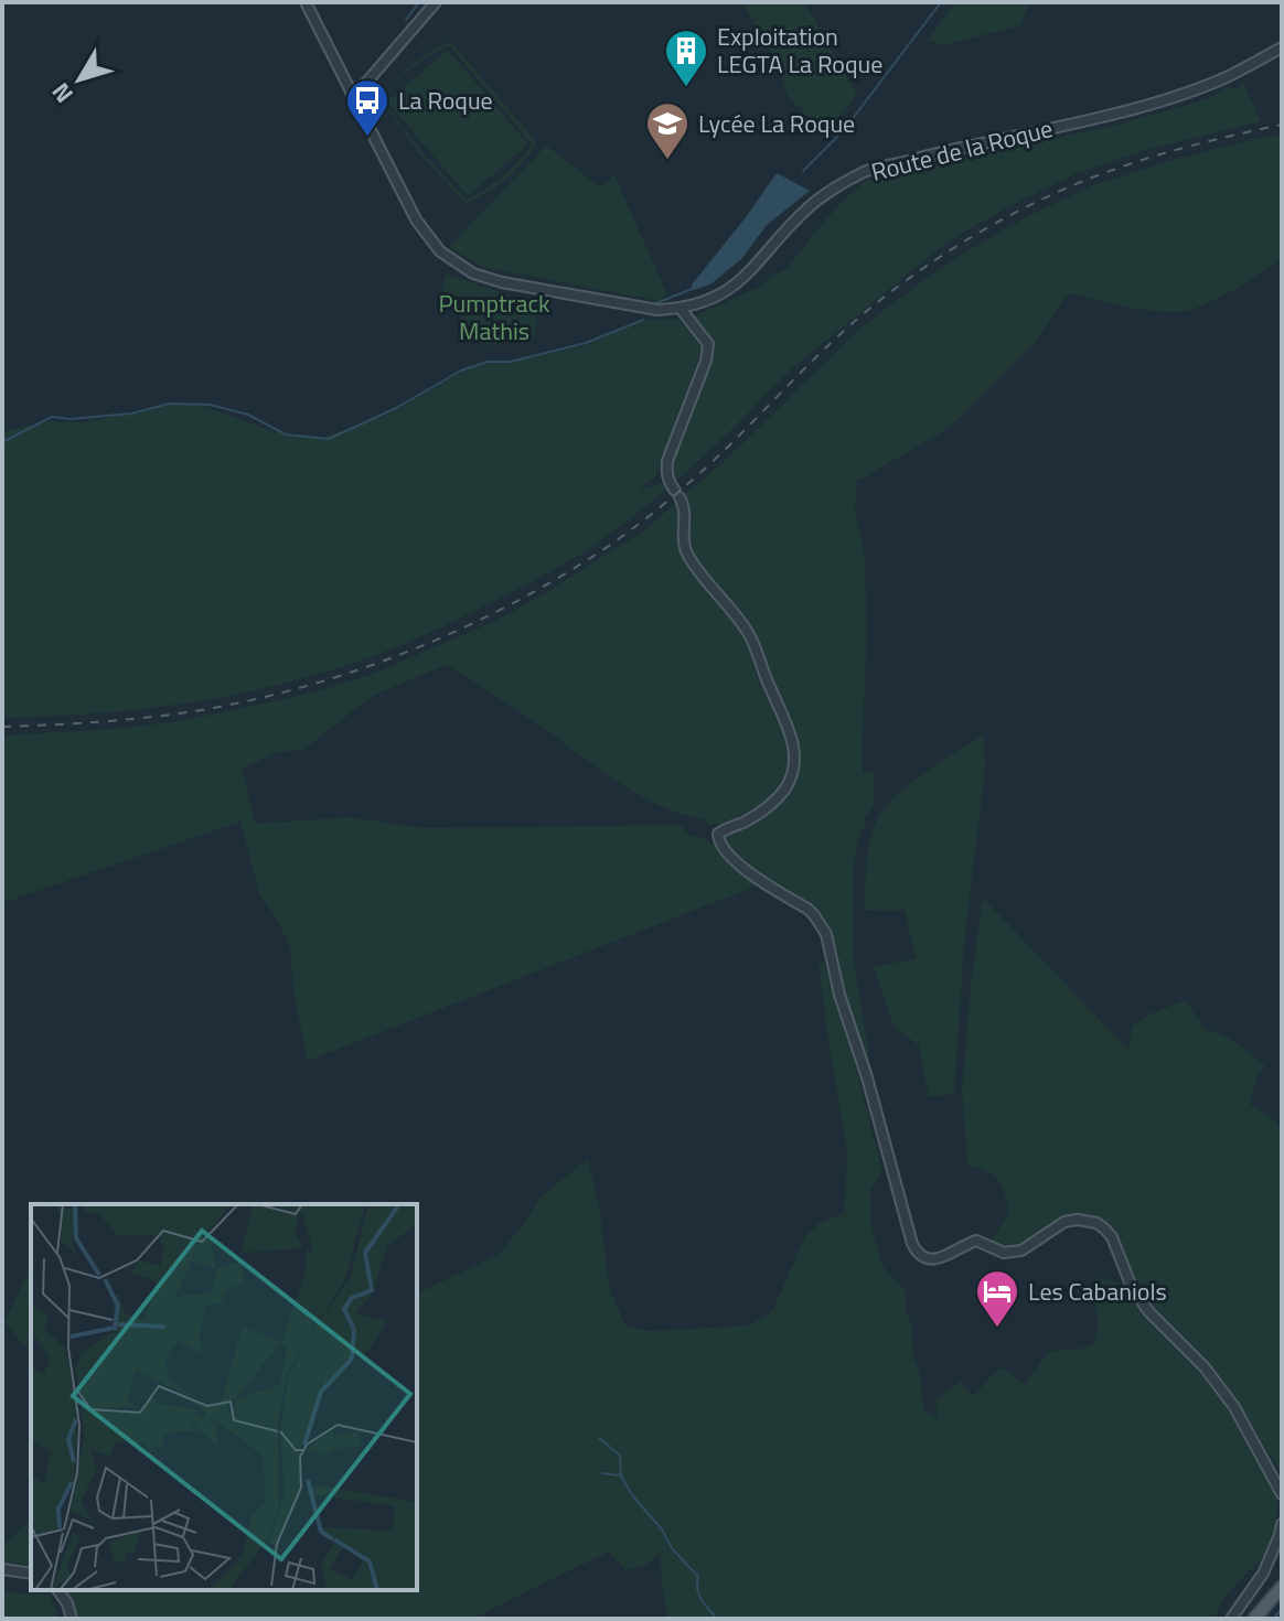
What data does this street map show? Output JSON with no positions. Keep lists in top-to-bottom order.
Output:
{
  "streets": {
    "street": ["Route de la Roque"]
  },
  "parks": ["Pumptrack Mathis"],
  "places": {
    "building": ["Exploitation LEGTA La Roque"],
    "bus stop": ["La Roque"],
    "school or university": ["Lycée La Roque"],
    "hotel": ["Les Cabaniols"]
  },
  "north": "bottom left"
}
